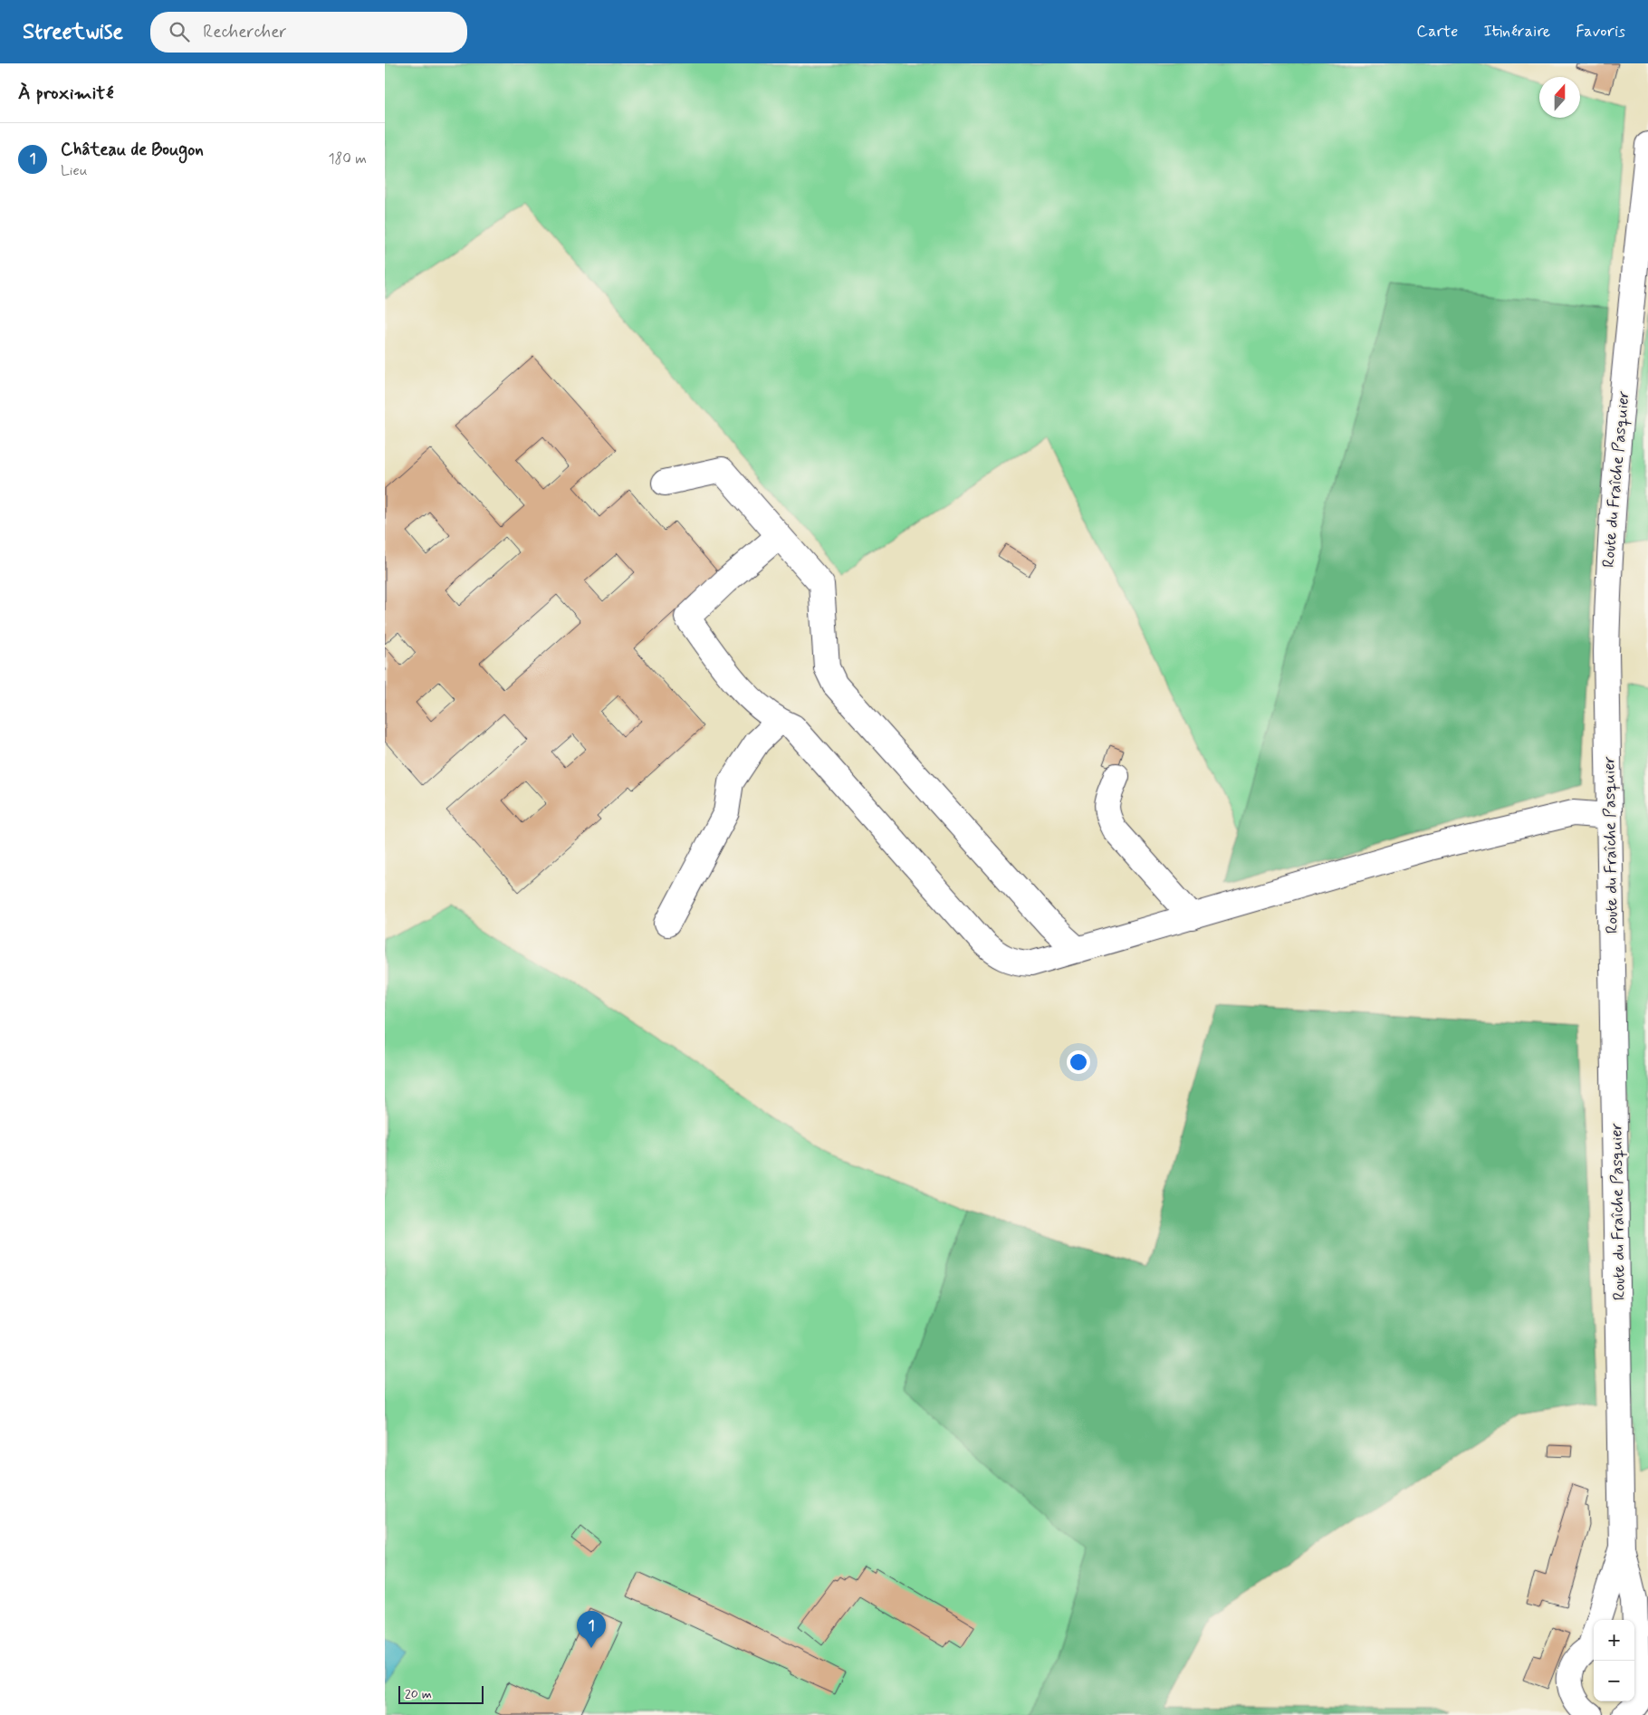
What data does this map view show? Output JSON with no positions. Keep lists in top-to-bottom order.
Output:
{
  "streets": {
    "main road": ["Route du Fraîche Pasquier"]
  },
  "scale_bar": "20 m",
  "north": "top",
  "page": {
    "header": "Streetwise",
    "search": "Rechercher",
    "nav": ["Carte", "Itinéraire", "Favoris"],
    "heading": "À proximité",
    "list": [
      {
        "mark": "1",
        "name": "Château de Bougon",
        "note": "Lieu",
        "value": "180 m"
      }
    ],
    "pins": "1",
    "map_buttons": ["+", "−"],
    "scale": "20 m"
  }
}
